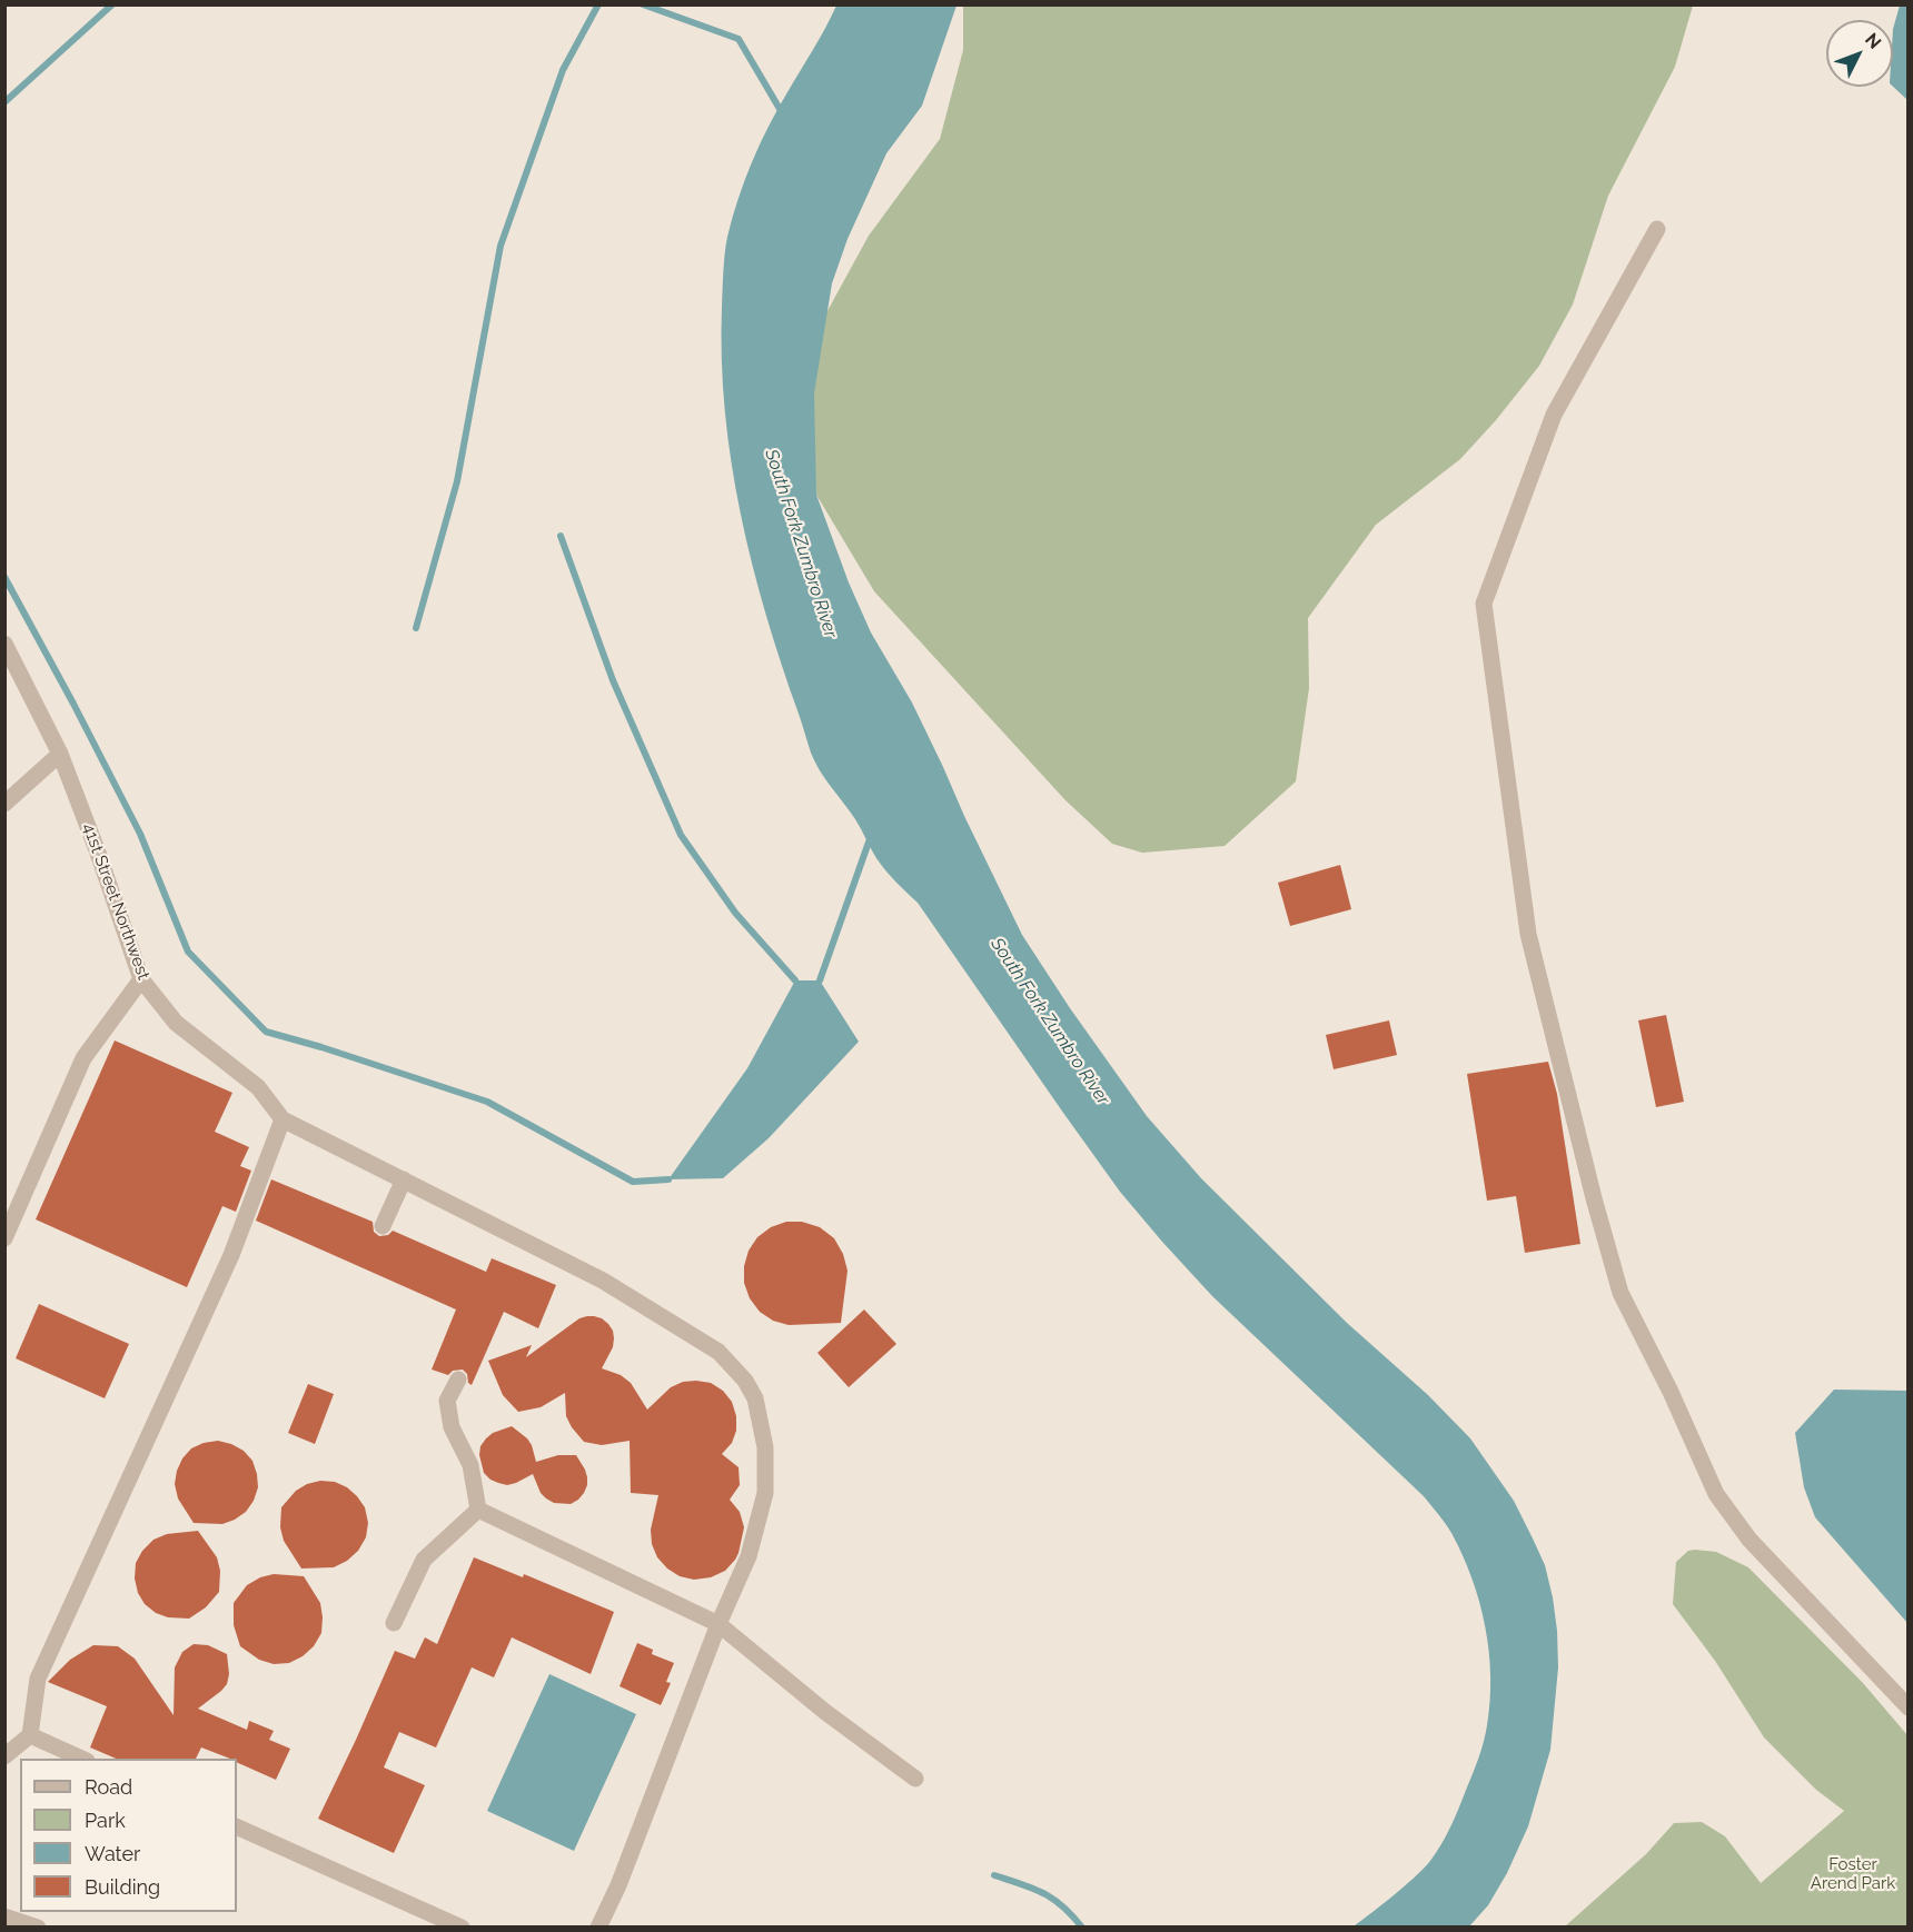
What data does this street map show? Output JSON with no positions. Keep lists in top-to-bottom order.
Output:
{
  "streets": {
    "lane": ["41st Street Northwest"]
  },
  "water": ["South Fork Zumbro River"],
  "parks": ["Foster Arend Park"],
  "legend": [
    "Road",
    "Park",
    "Water",
    "Building"
  ],
  "north": "top right"
}
